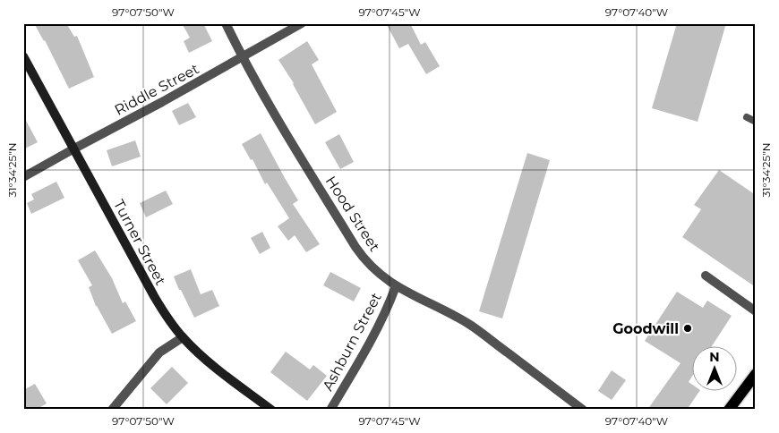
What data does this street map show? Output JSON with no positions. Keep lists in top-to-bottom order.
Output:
{
  "streets": {
    "street": [
      "Riddle Street",
      "Hood Street",
      "Turner Street",
      "Ashburn Street"
    ]
  },
  "crossings": [
    ["Riddle Street", "Hood Street"],
    ["Riddle Street", "Turner Street"],
    ["Hood Street", "Ashburn Street"]
  ],
  "places": ["Goodwill"],
  "north": "top",
  "coordinates": [
    "97°07'50\"W",
    "97°07'45\"W",
    "97°07'40\"W",
    "31°34'25\"N"
  ]
}
